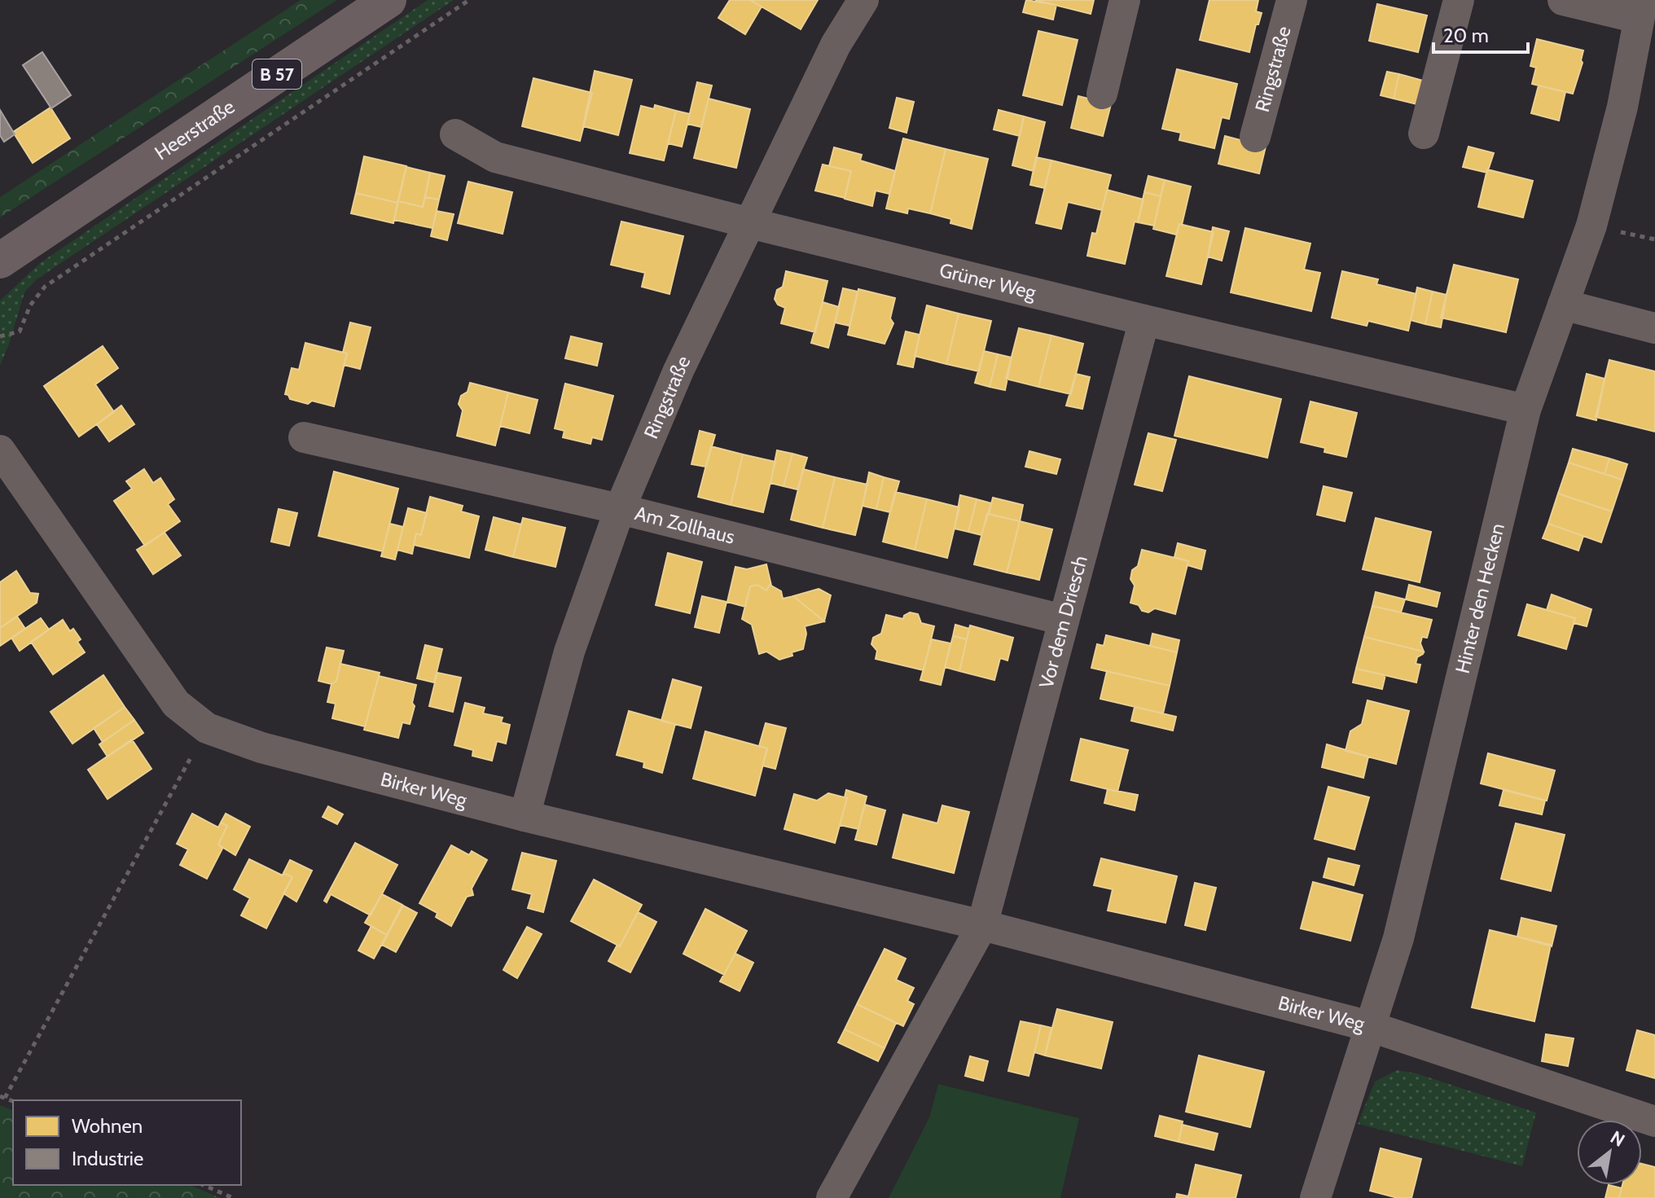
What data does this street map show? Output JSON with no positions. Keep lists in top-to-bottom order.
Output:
{
  "streets": {
    "main road": ["B 57", "Heerstraße"],
    "street": [
      "Ringstraße",
      "Grüner Weg",
      "Am Zollhaus",
      "Hinter den Hecken",
      "Vor dem Driesch",
      "Birker Weg"
    ]
  },
  "crossings": [
    ["Ringstraße", "Grüner Weg"],
    ["Ringstraße", "Am Zollhaus"],
    ["Ringstraße", "Birker Weg"],
    ["Grüner Weg", "Hinter den Hecken"],
    ["Grüner Weg", "Vor dem Driesch"],
    ["Am Zollhaus", "Vor dem Driesch"],
    ["Hinter den Hecken", "Birker Weg"],
    ["Vor dem Driesch", "Birker Weg"]
  ],
  "legend": ["Wohnen", "Industrie"],
  "scale_bar": "20 m",
  "north": "top right"
}
